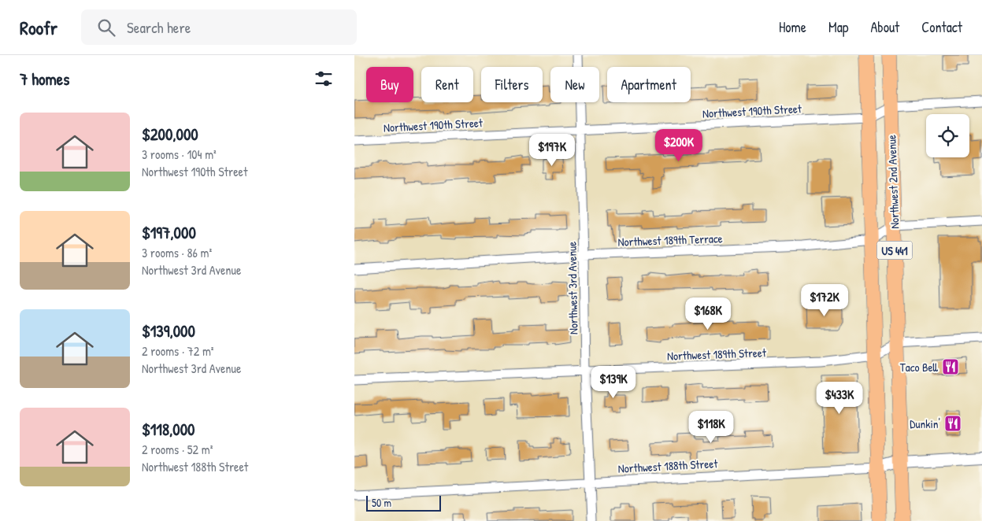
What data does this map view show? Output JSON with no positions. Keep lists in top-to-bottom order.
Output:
{
  "streets": {
    "main road": ["Northwest 2nd Avenue", "US 441"],
    "street": [
      "Northwest 190th Street",
      "Northwest 189th Terrace",
      "Northwest 3rd Avenue",
      "Northwest 189th Street",
      "Northwest 188th Street"
    ]
  },
  "crossings": [
    ["Northwest 190th Street", "Northwest 2nd Avenue"],
    ["Northwest 190th Street", "Northwest 3rd Avenue"],
    ["Northwest 2nd Avenue", "Northwest 189th Terrace"],
    ["Northwest 2nd Avenue", "Northwest 189th Street"],
    ["Northwest 2nd Avenue", "Northwest 188th Street"],
    ["Northwest 189th Terrace", "Northwest 3rd Avenue"],
    ["Northwest 3rd Avenue", "Northwest 189th Street"],
    ["Northwest 3rd Avenue", "Northwest 188th Street"]
  ],
  "places": {
    "restaurant": ["Taco Bell", "Dunkin'"]
  },
  "scale_bar": "50 m",
  "page": {
    "header": "Roofr",
    "search": "Search here",
    "nav": [
      "Home",
      "Map",
      "About",
      "Contact"
    ],
    "heading": "7 homes",
    "chip": [
      "Buy",
      "Rent",
      "Filters",
      "New",
      "Apartment"
    ],
    "list": [
      {
        "name": "$200,000",
        "note": "3 rooms · 104 m² · Northwest 190th Street"
      },
      {
        "name": "$197,000",
        "note": "3 rooms · 86 m² · Northwest 3rd Avenue"
      },
      {
        "name": "$139,000",
        "note": "2 rooms · 72 m² · Northwest 3rd Avenue"
      },
      {
        "name": "$118,000",
        "note": "2 rooms · 52 m² · Northwest 188th Street"
      }
    ],
    "price": [
      "$200K",
      "$197K",
      "$172K",
      "$168K",
      "$139K",
      "$433K",
      "$118K"
    ],
    "scale": "50 m"
  }
}
